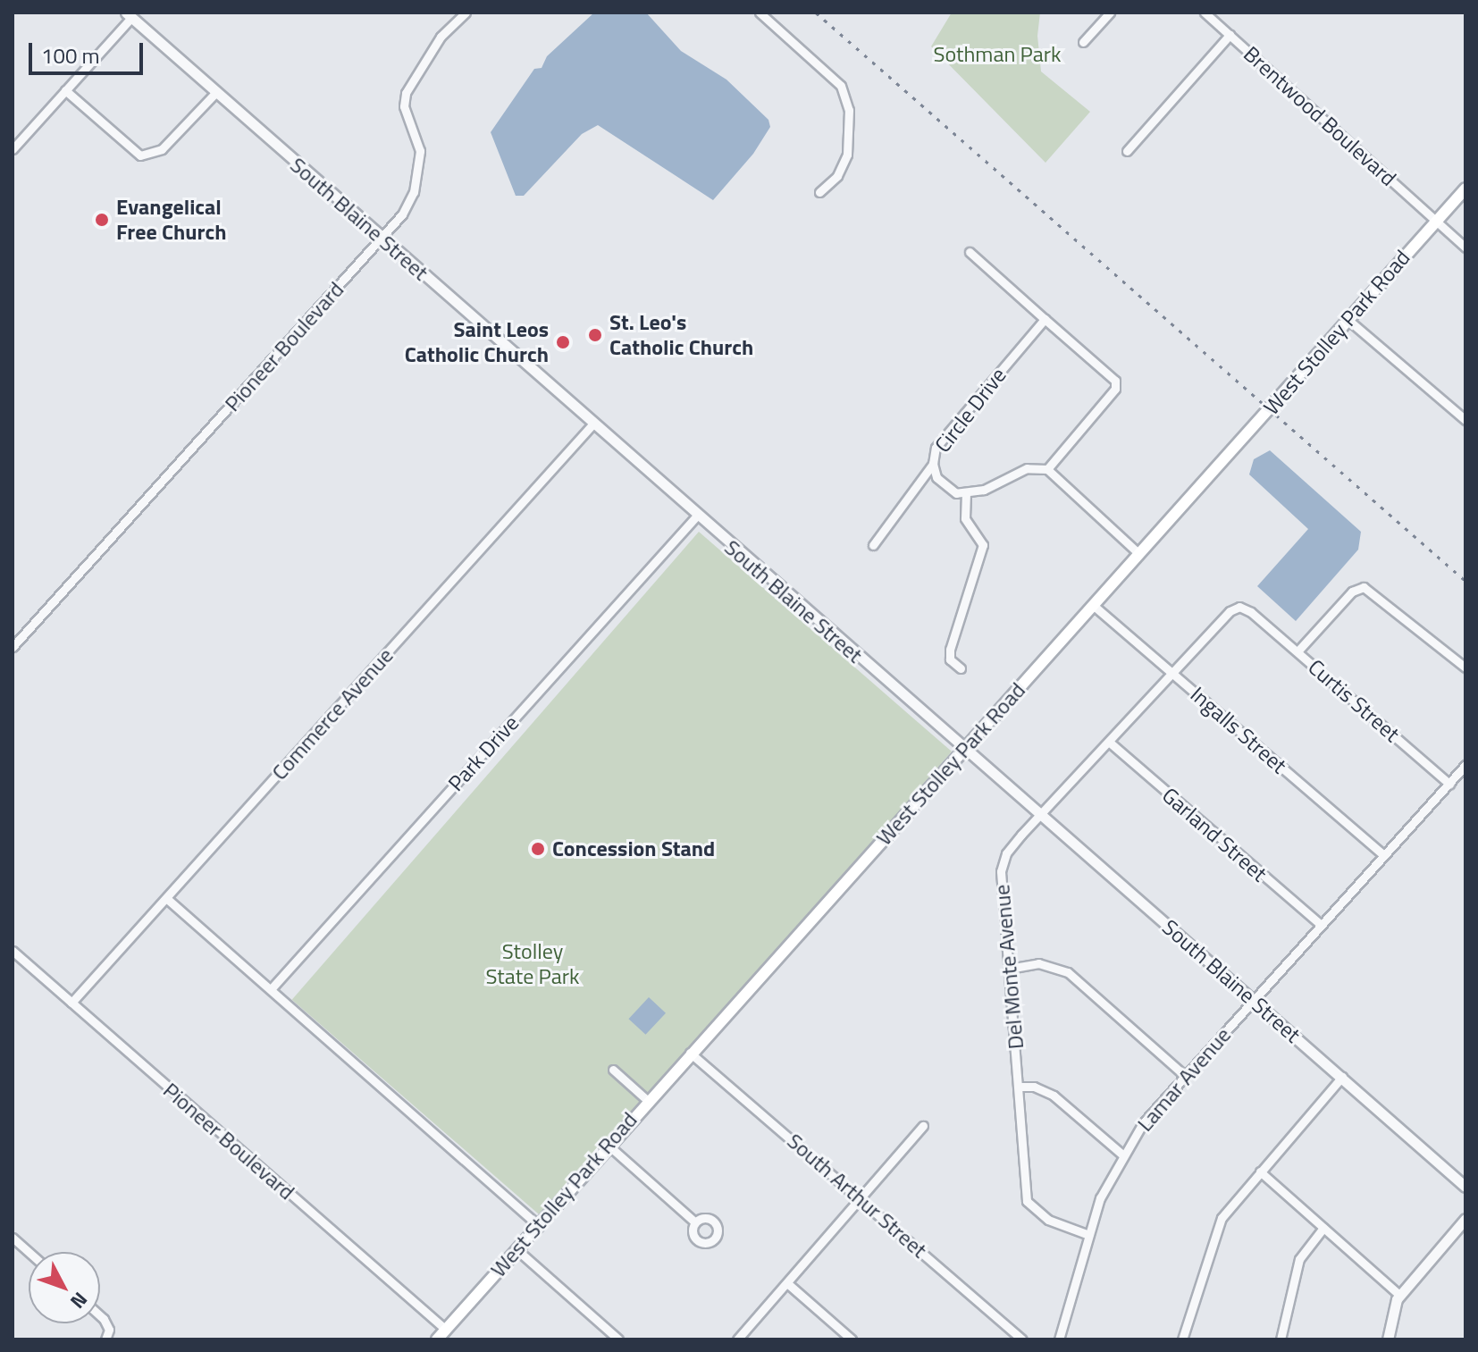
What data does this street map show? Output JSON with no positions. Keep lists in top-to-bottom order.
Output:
{
  "streets": {
    "main road": ["West Stolley Park Road"],
    "street": [
      "Brentwood Boulevard",
      "South Blaine Street",
      "Pioneer Boulevard",
      "Circle Drive",
      "Curtis Street",
      "Commerce Avenue",
      "Ingalls Street",
      "Park Drive",
      "Garland Street",
      "Del Monte Avenue",
      "Lamar Avenue",
      "South Arthur Street"
    ]
  },
  "crossings": [
    ["Brentwood Boulevard", "West Stolley Park Road"],
    ["South Blaine Street", "West Stolley Park Road"],
    ["South Blaine Street", "Pioneer Boulevard"],
    ["South Blaine Street", "Commerce Avenue"],
    ["South Blaine Street", "Park Drive"],
    ["South Blaine Street", "Del Monte Avenue"],
    ["South Blaine Street", "Lamar Avenue"],
    ["West Stolley Park Road", "Pioneer Boulevard"],
    ["West Stolley Park Road", "Ingalls Street"],
    ["West Stolley Park Road", "South Arthur Street"],
    ["Pioneer Boulevard", "Commerce Avenue"],
    ["Curtis Street", "Del Monte Avenue"],
    ["Curtis Street", "Lamar Avenue"],
    ["Ingalls Street", "Del Monte Avenue"],
    ["Ingalls Street", "Lamar Avenue"],
    ["Garland Street", "Del Monte Avenue"],
    ["Garland Street", "Lamar Avenue"],
    ["Del Monte Avenue", "Lamar Avenue"]
  ],
  "parks": ["Sothman Park", "Stolley State Park"],
  "places": [
    "Evangelical Free Church",
    "St. Leo's Catholic Church",
    "Saint Leos Catholic Church",
    "Concession Stand"
  ],
  "scale_bar": "100 m",
  "north": "bottom right"
}
